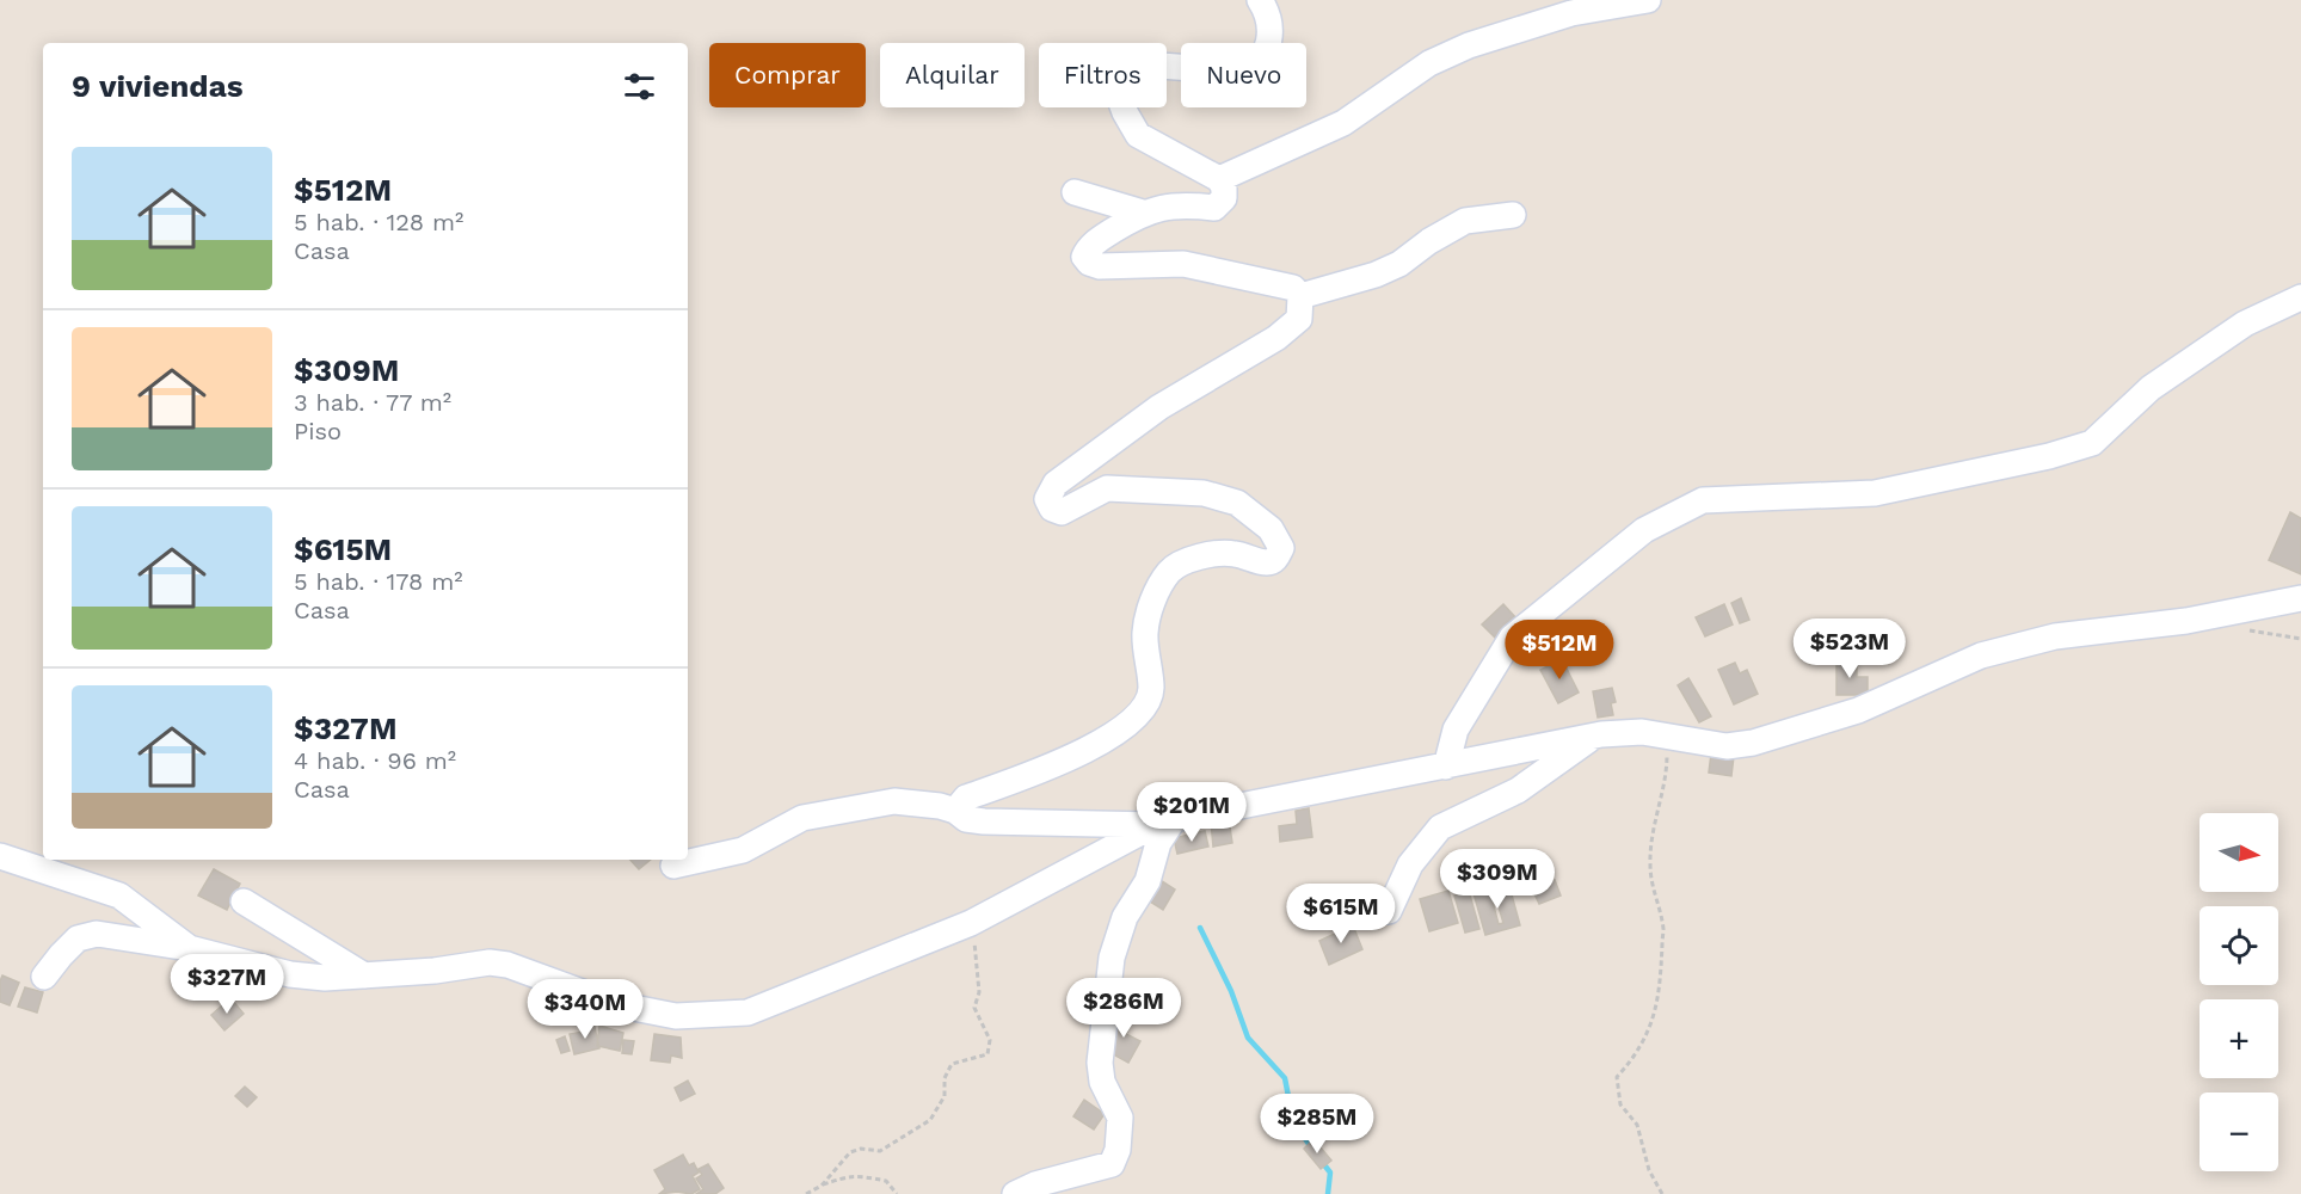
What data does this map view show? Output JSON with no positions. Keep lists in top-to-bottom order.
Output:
{
  "north": "right",
  "page": {
    "chip": [
      "Comprar",
      "Alquilar",
      "Filtros",
      "Nuevo"
    ],
    "heading": "9 viviendas",
    "list": [
      {
        "name": "$512M",
        "note": "5 hab. · 128 m² · Casa"
      },
      {
        "name": "$309M",
        "note": "3 hab. · 77 m² · Piso"
      },
      {
        "name": "$615M",
        "note": "5 hab. · 178 m² · Casa"
      },
      {
        "name": "$327M",
        "note": "4 hab. · 96 m² · Casa"
      }
    ],
    "price": [
      "$523M",
      "$512M",
      "$201M",
      "$309M",
      "$615M",
      "$327M",
      "$286M",
      "$340M",
      "$285M"
    ],
    "map_buttons": ["+", "−"]
  }
}
